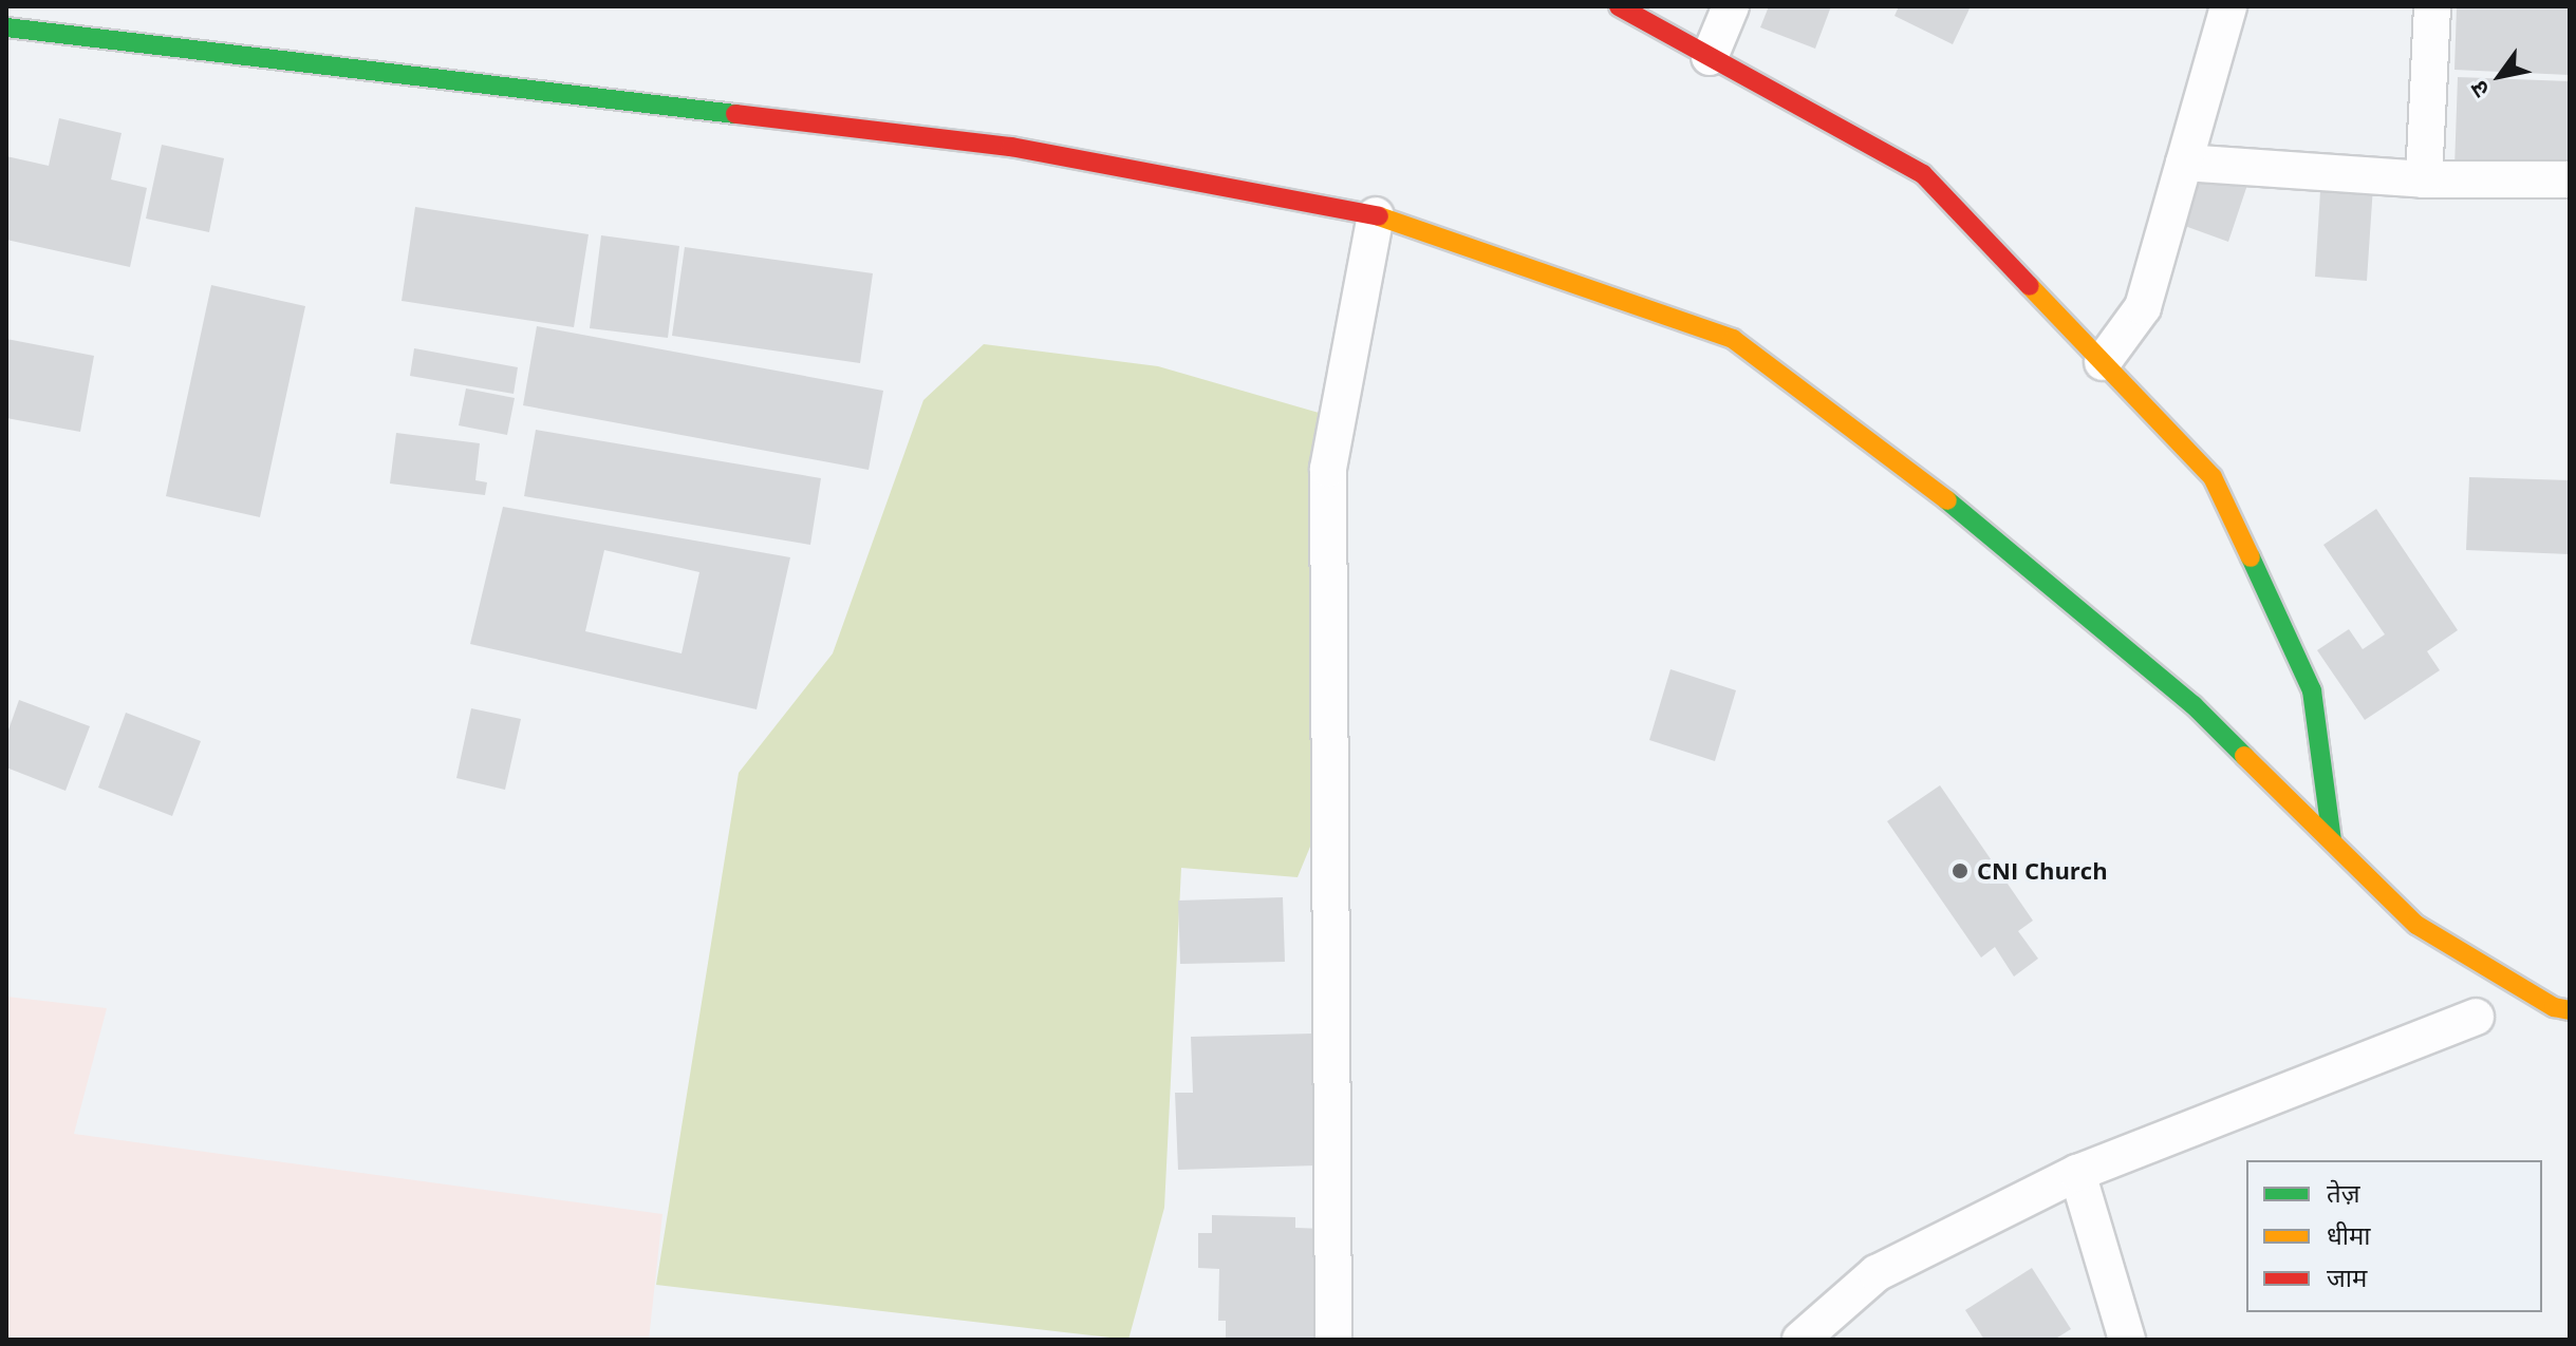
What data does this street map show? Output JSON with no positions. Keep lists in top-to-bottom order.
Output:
{
  "places": ["CNI Church"],
  "legend": ["तेज़", "धीमा", "जाम"],
  "north": "bottom left"
}
